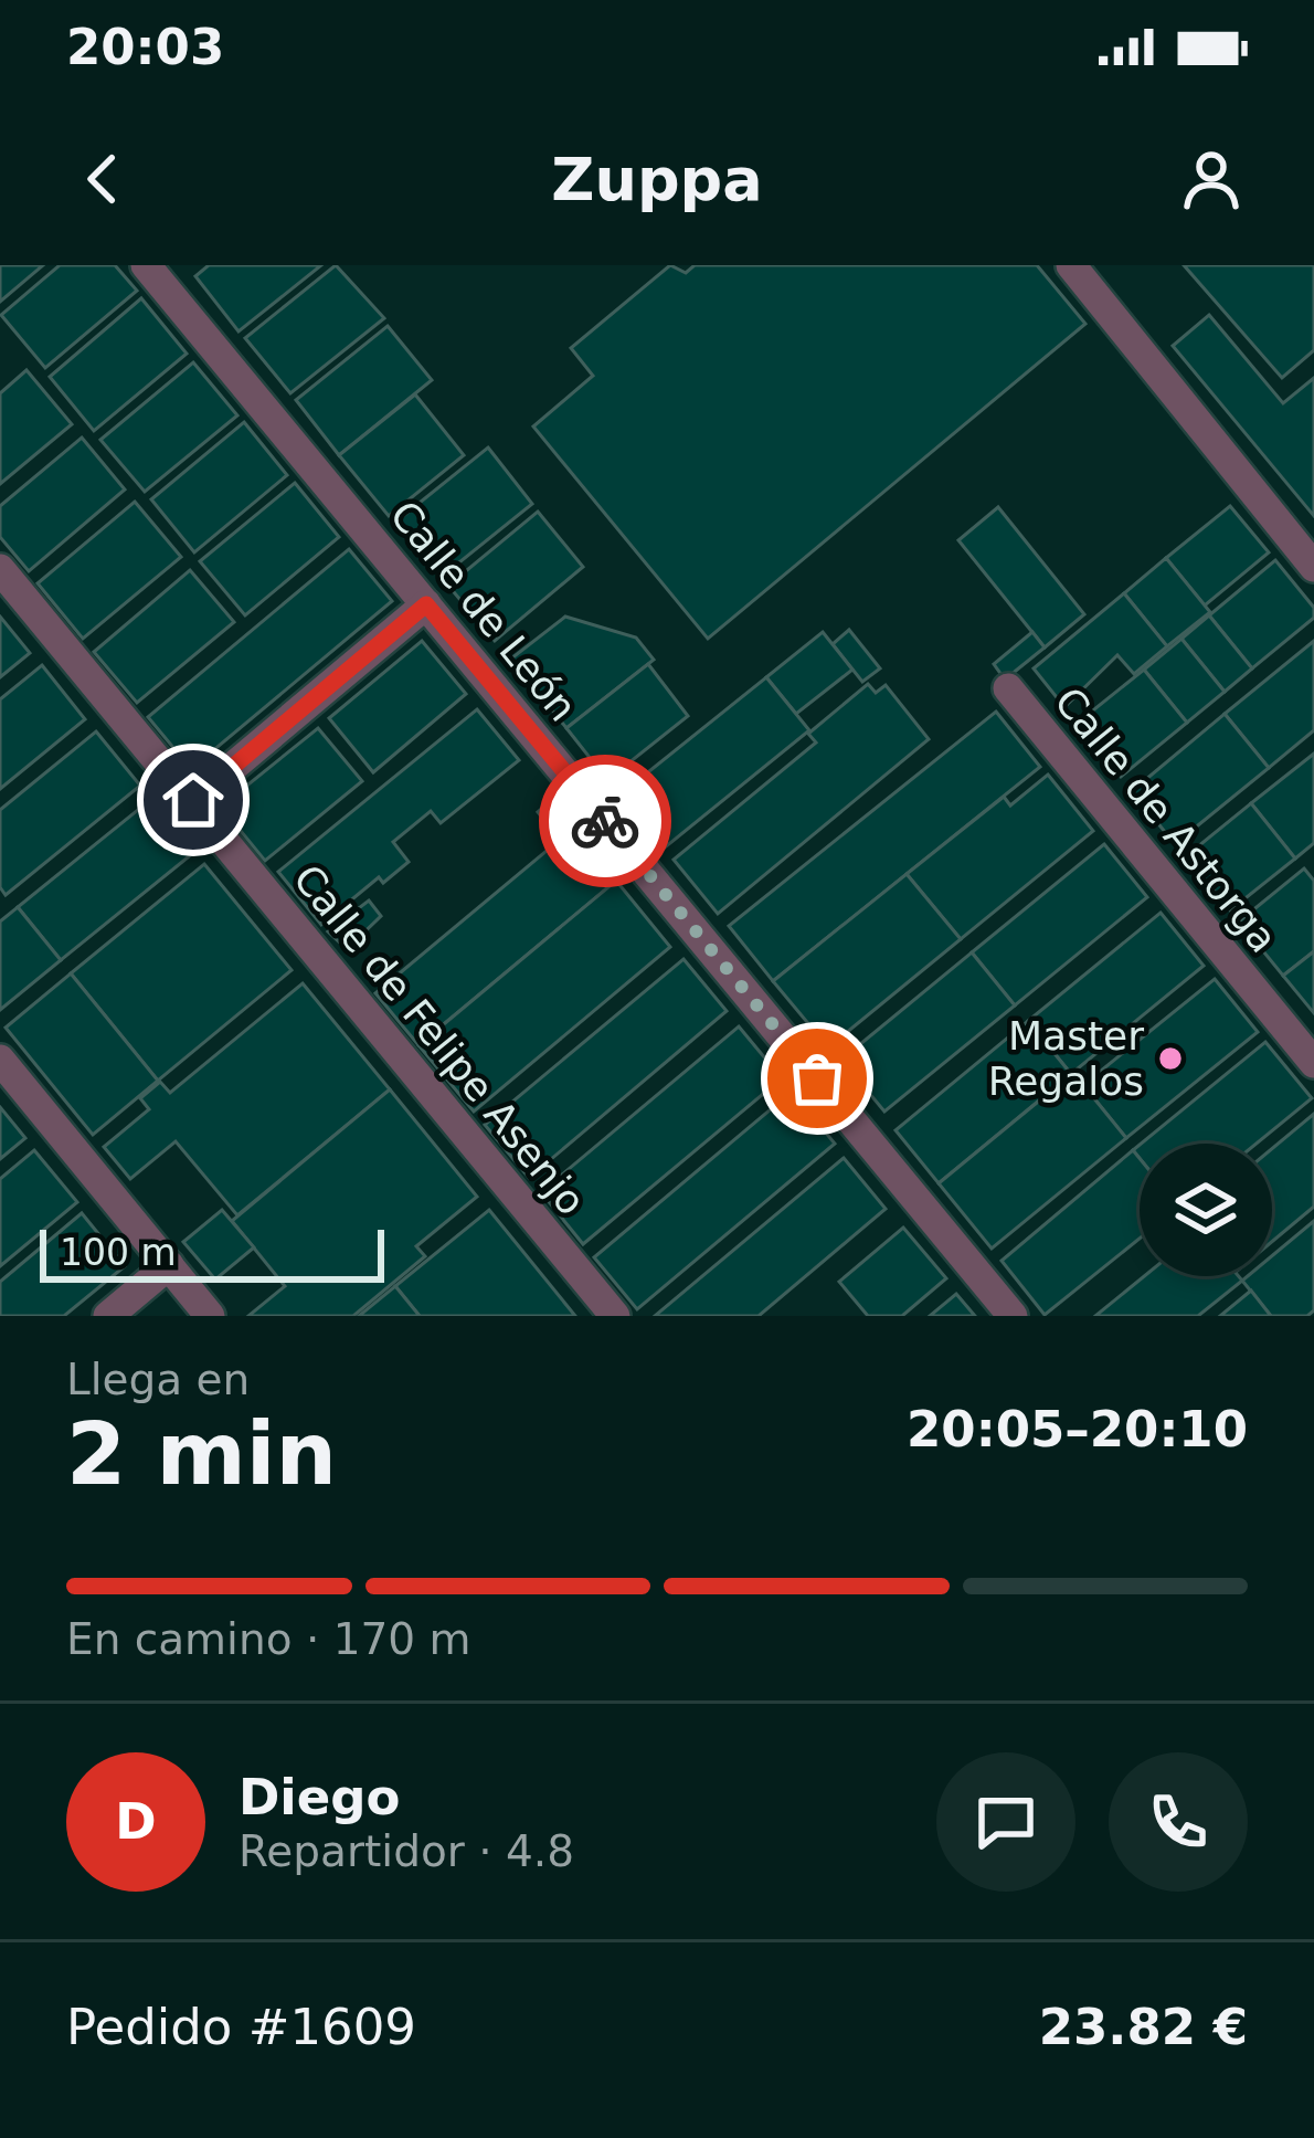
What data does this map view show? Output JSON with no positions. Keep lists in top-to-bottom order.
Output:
{
  "streets": {
    "street": ["Calle de León", "Calle de Astorga", "Calle de Felipe Asenjo"]
  },
  "places": ["Master Regalos"],
  "scale_bar": "100 m",
  "page": {
    "status": "20:03",
    "header": "Zuppa",
    "scale": "100 m",
    "heading": ["2 min", "Llega en", "20:05–20:10"],
    "panel": [
      "Diego",
      "Repartidor · 4.8",
      "Pedido #1609",
      "23.82 €"
    ],
    "bar": "En camino · 170 m",
    "round": "D"
  }
}
